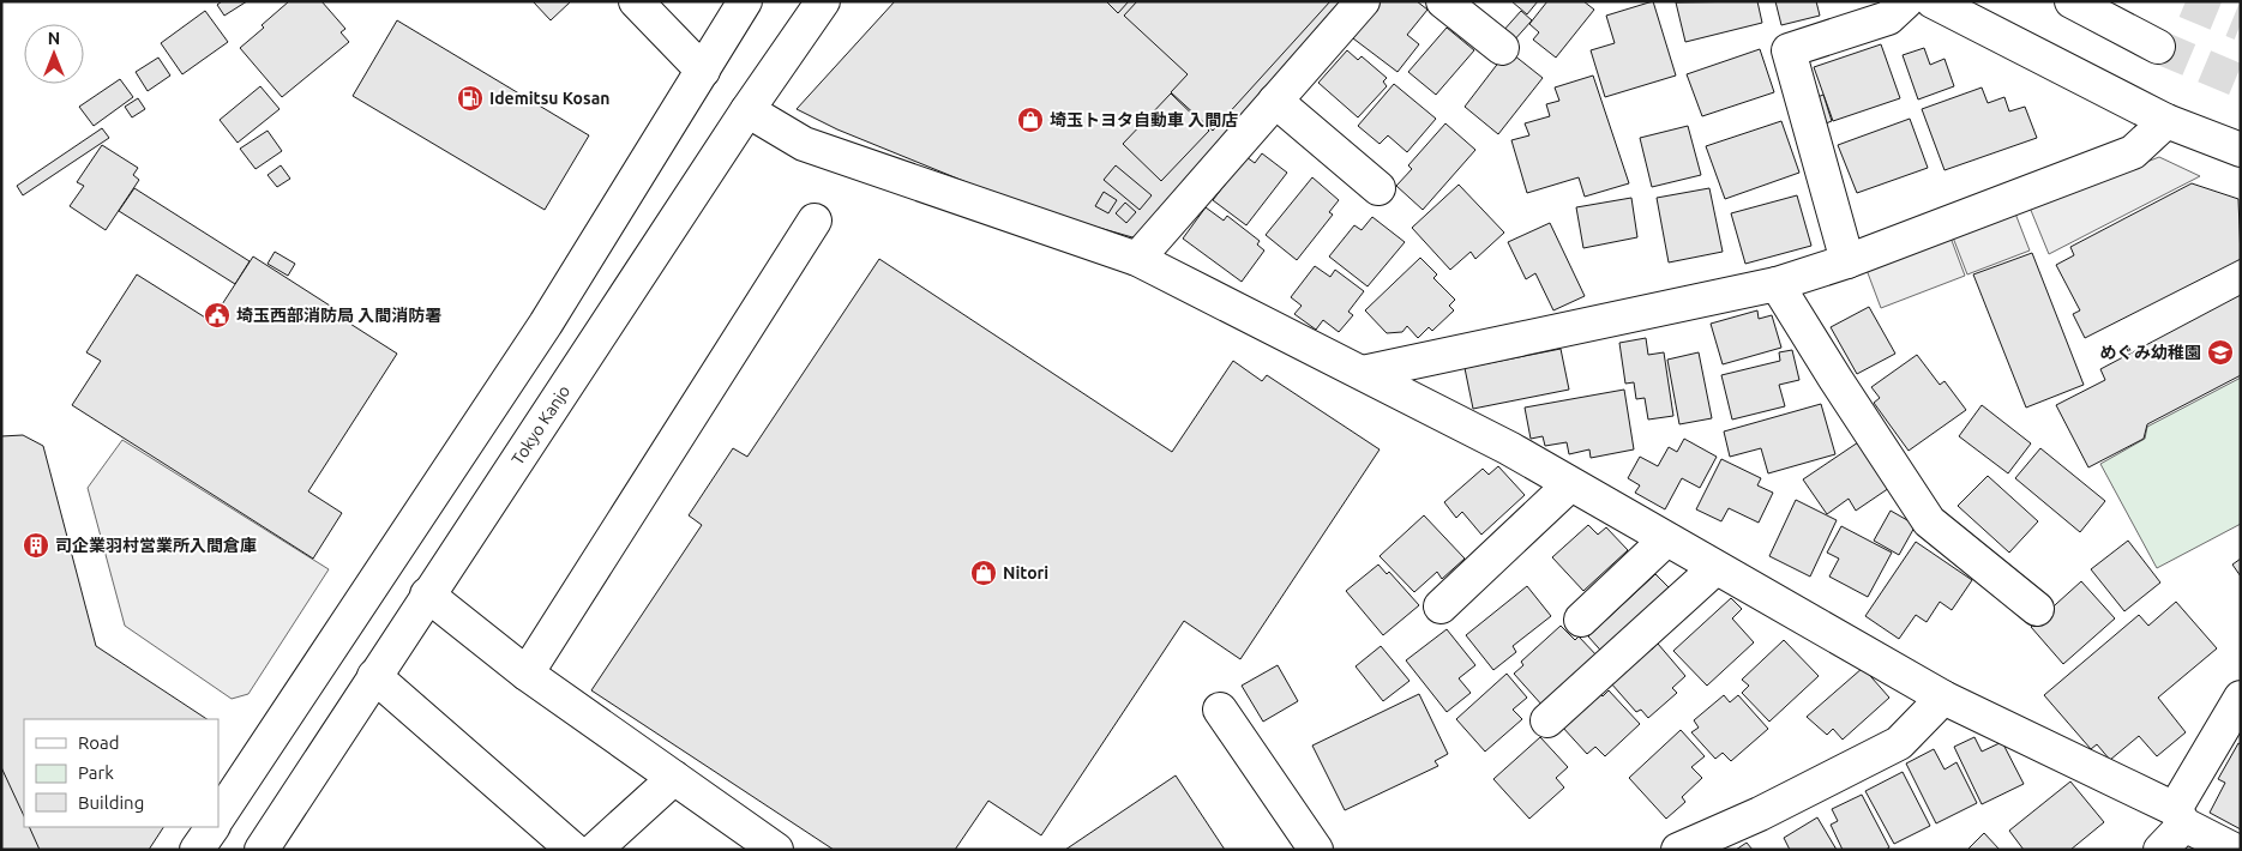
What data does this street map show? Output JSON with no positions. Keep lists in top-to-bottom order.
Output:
{
  "streets": {
    "main road": ["Tokyo Kanjo"]
  },
  "places": {
    "fuel station": ["Idemitsu Kosan"],
    "shop": ["埼玉トヨタ自動車 入間店", "Nitori"],
    "public building": ["埼玉西部消防局 入間消防署"],
    "school or university": ["めぐみ幼稚園"],
    "building": ["司企業羽村営業所入間倉庫"]
  },
  "legend": ["Road", "Park", "Building"],
  "north": "top"
}
